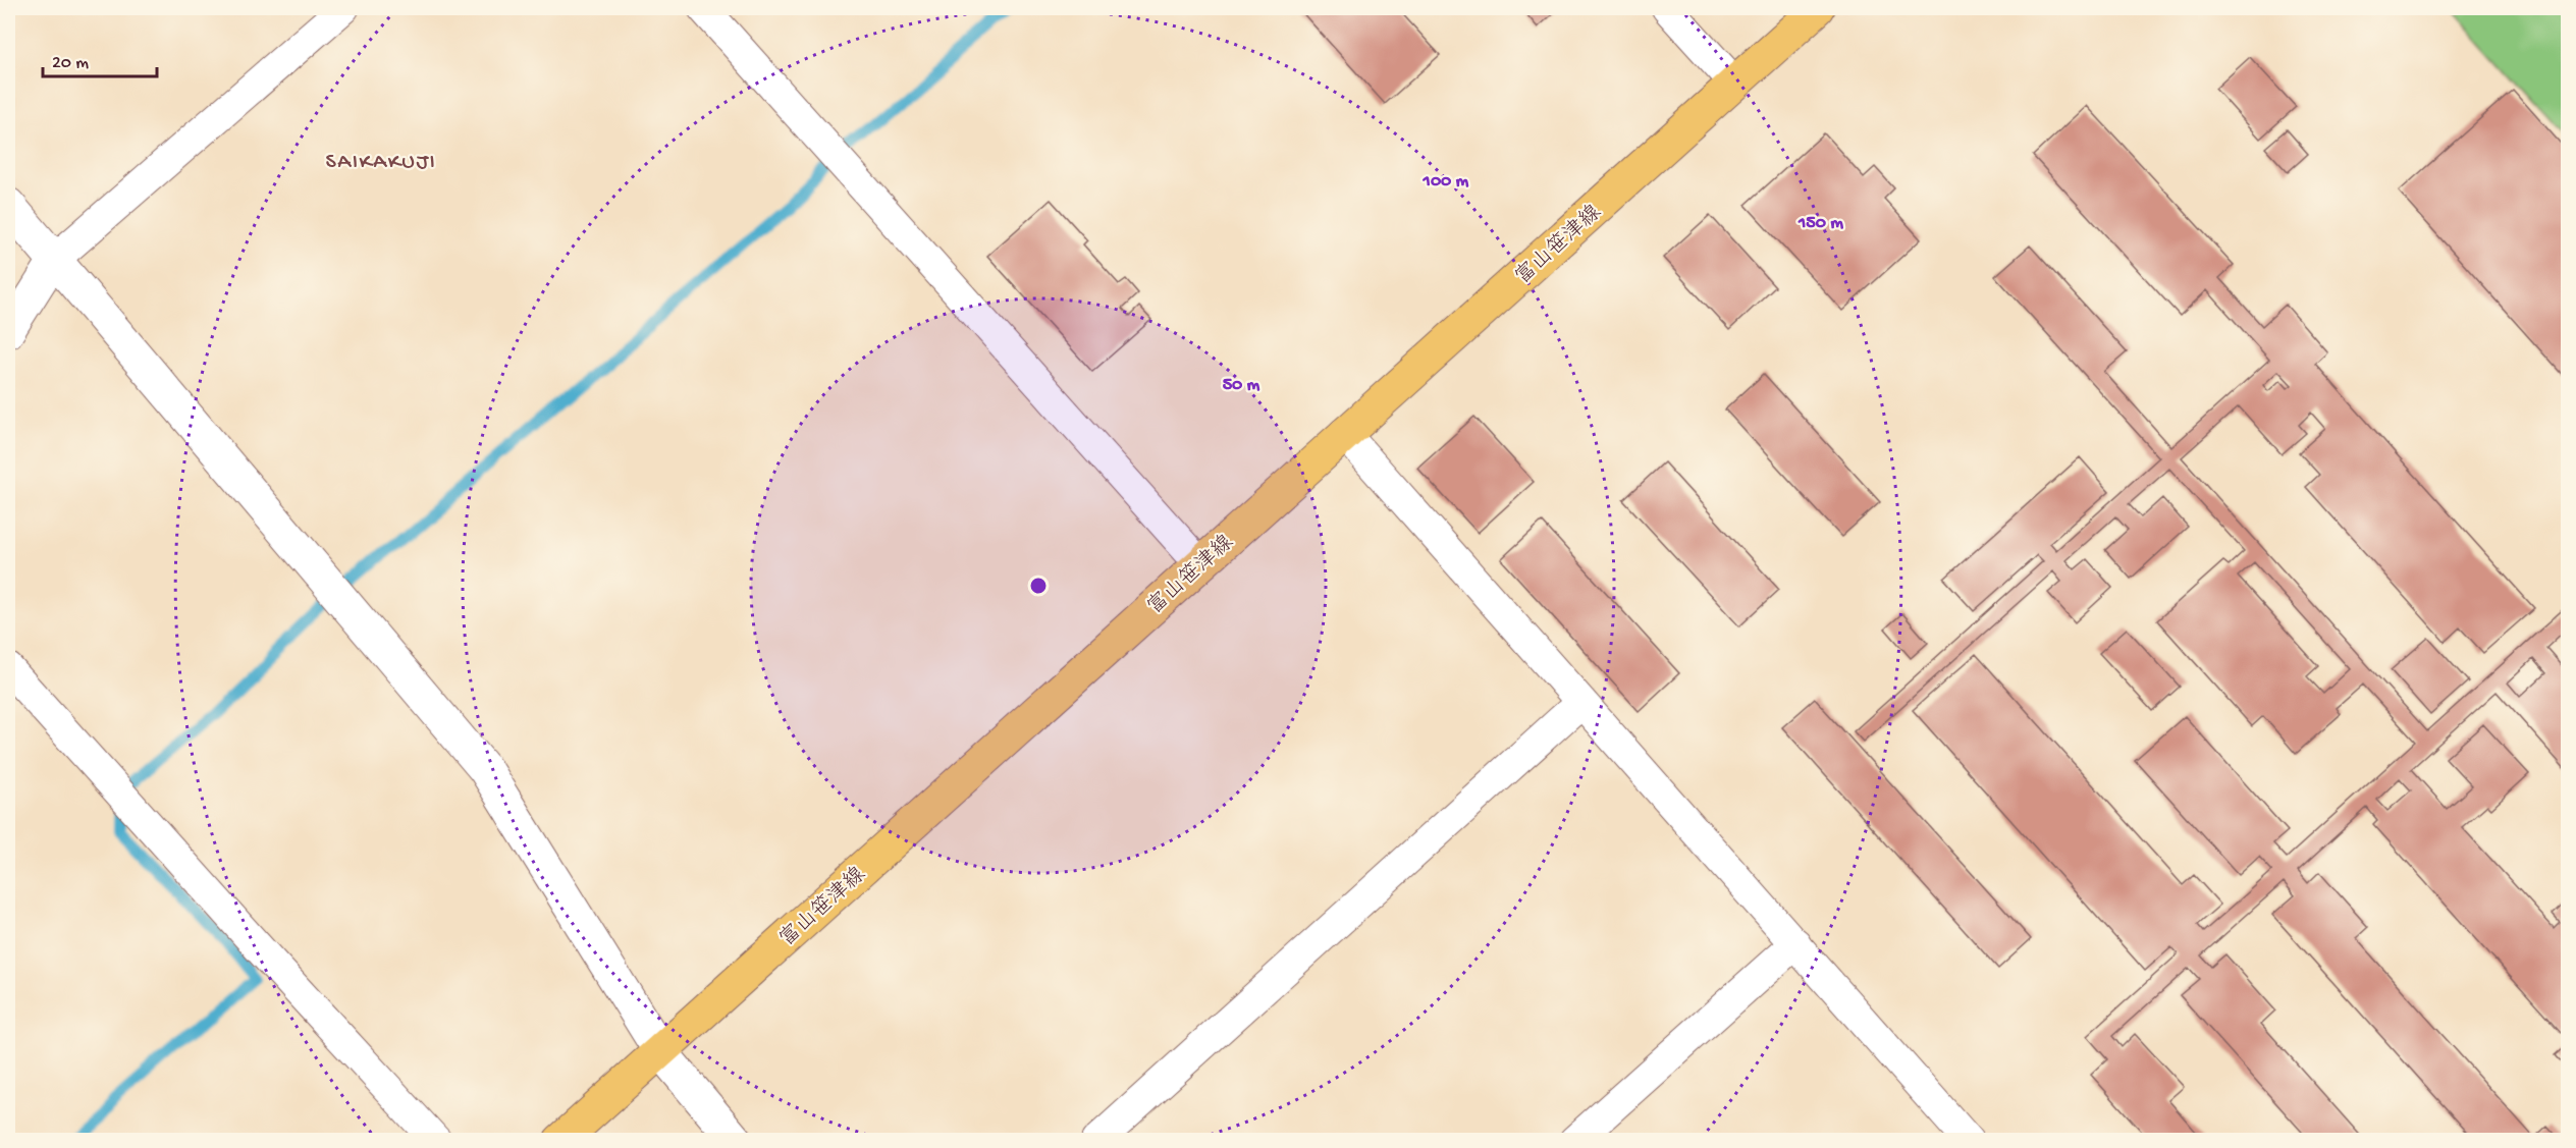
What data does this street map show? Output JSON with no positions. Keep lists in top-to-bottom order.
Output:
{
  "streets": {
    "main road": ["富山笹津線"]
  },
  "districts": ["SAIKAKUJI"],
  "scale_bar": "20 m",
  "rings": ["100 m", "150 m", "50 m"]
}
